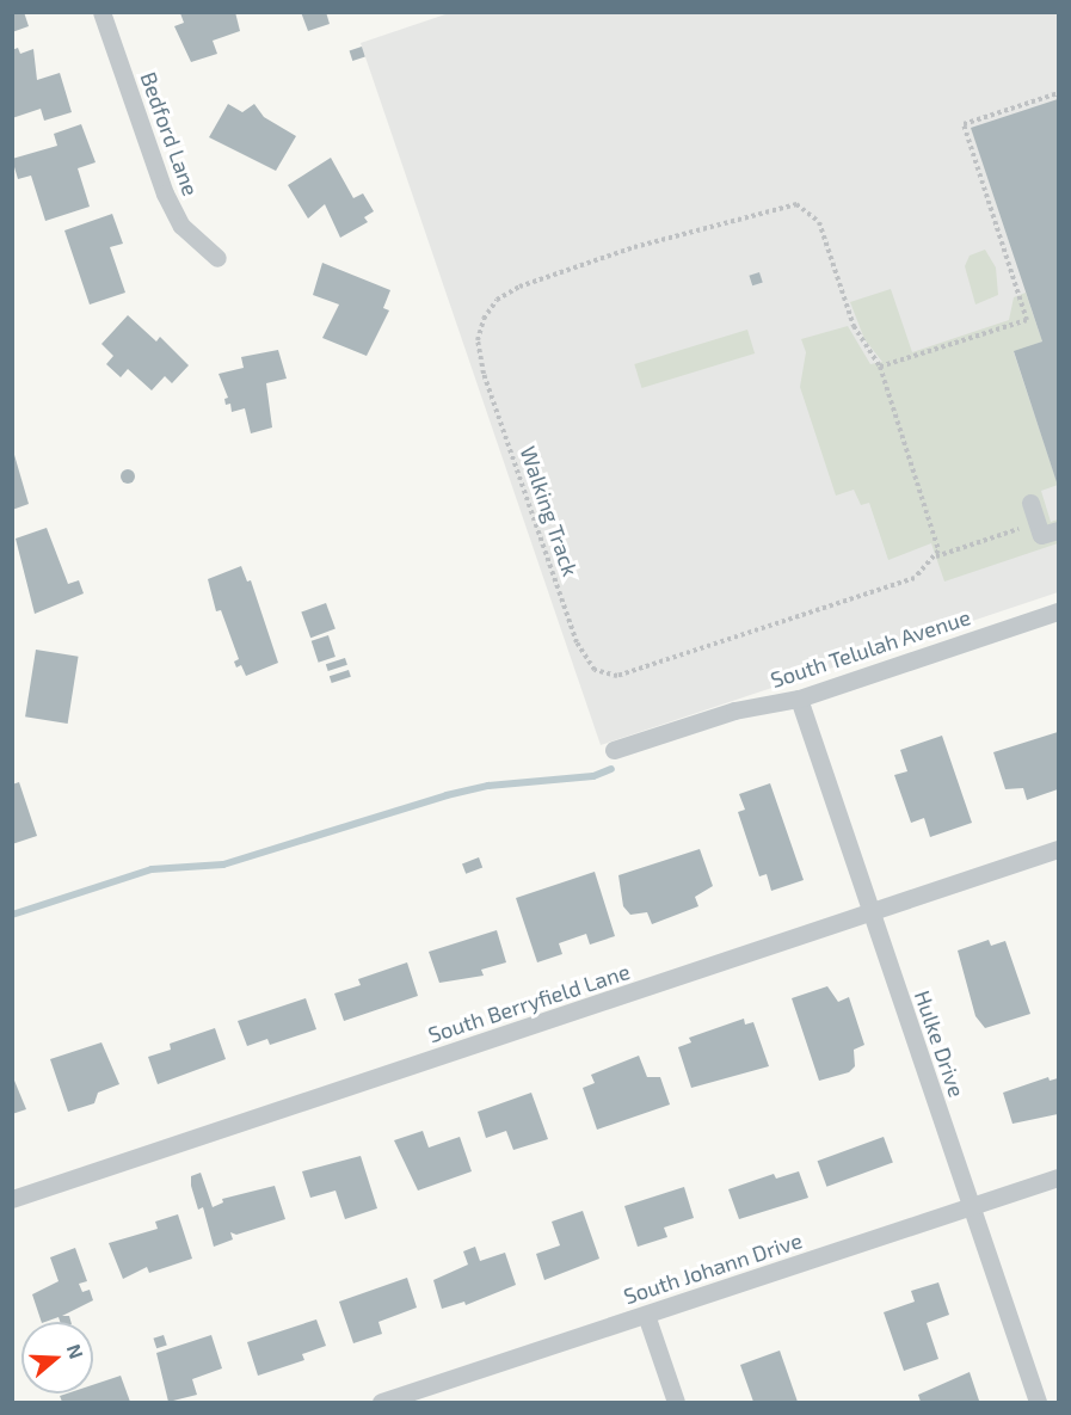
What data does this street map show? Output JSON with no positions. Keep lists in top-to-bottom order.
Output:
{
  "streets": {
    "street": [
      "Bedford Lane",
      "South Telulah Avenue",
      "South Berryfield Lane",
      "Hulke Drive",
      "South Johann Drive"
    ],
    "path": ["Walking Track"]
  },
  "crossings": [
    ["South Telulah Avenue", "Hulke Drive"],
    ["South Berryfield Lane", "Hulke Drive"],
    ["Hulke Drive", "South Johann Drive"]
  ],
  "north": "right"
}
